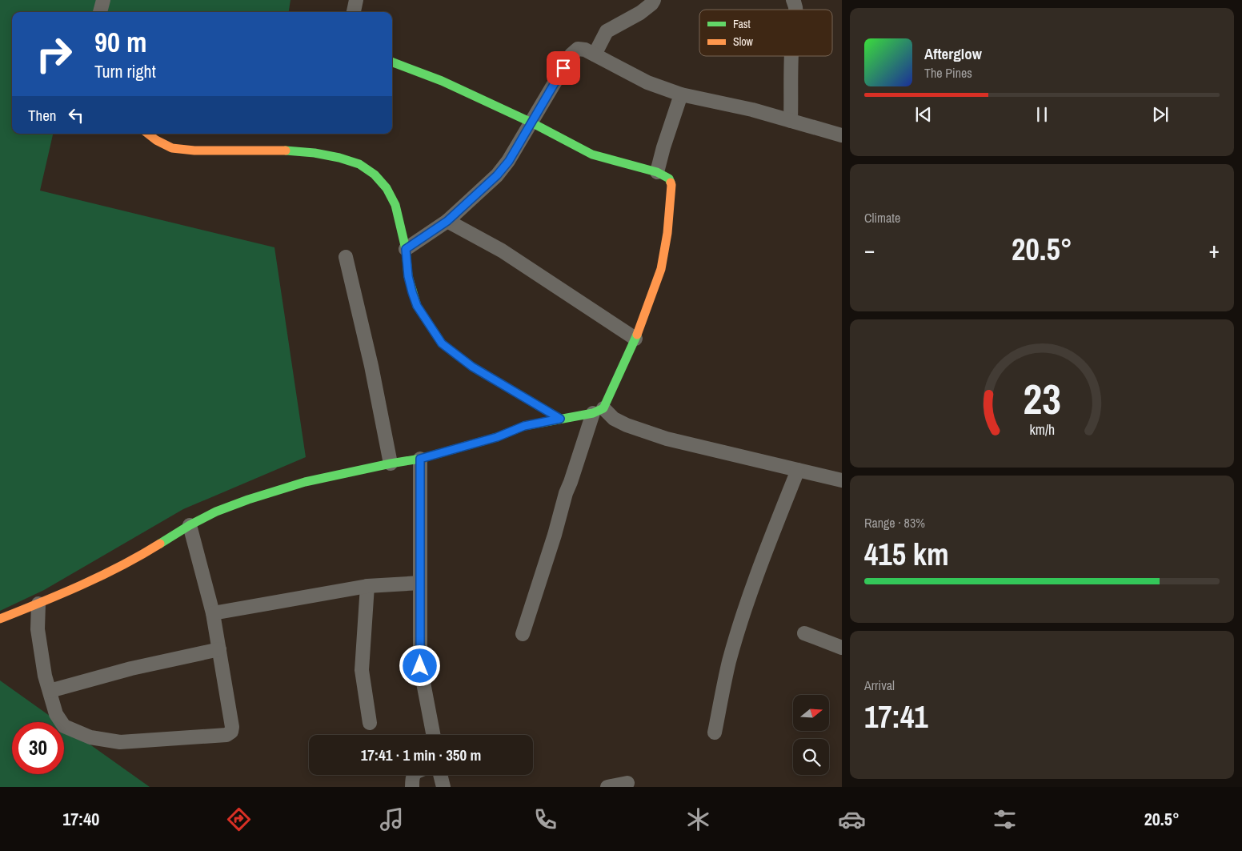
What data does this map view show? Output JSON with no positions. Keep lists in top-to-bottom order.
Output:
{
  "legend": ["Fast", "Slow"],
  "north": "right",
  "page": {
    "turn": ["90 m", "Turn right"],
    "song": ["Afterglow", "The Pines"],
    "then": "Then",
    "tile": [
      "Climate",
      ["Range · 83%", "415 km"],
      ["Arrival", "17:41"]
    ],
    "heat": ["−", "20.5°", "+"],
    "limit": "30",
    "trip": "17:41 · 1 min · 350 m",
    "tabs": ["17:40", "20.5°"],
    "gauge": ["23", "km/h"]
  }
}
